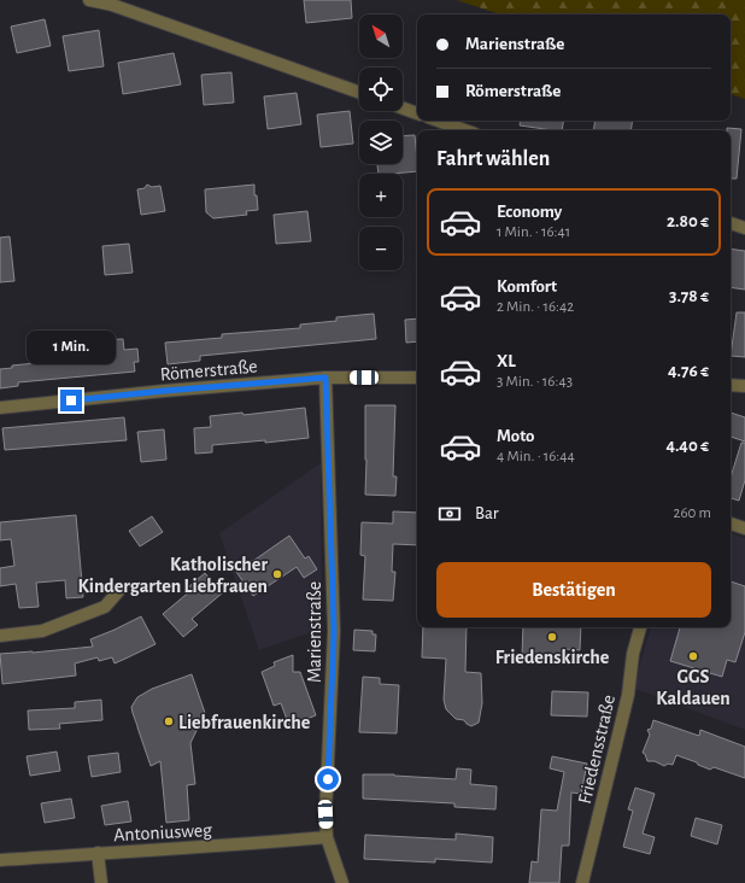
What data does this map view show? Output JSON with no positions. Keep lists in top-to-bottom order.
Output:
{
  "streets": {
    "street": [
      "Römerstraße",
      "Marienstraße",
      "Friedensstraße",
      "Antoniusweg"
    ]
  },
  "crossings": [
    ["Römerstraße", "Marienstraße"],
    ["Marienstraße", "Antoniusweg"]
  ],
  "places": [
    "Katholischer Kindergarten Liebfrauen",
    "Friedenskirche",
    "GGS Kaldauen",
    "Liebfrauenkirche"
  ],
  "north": "top left",
  "page": {
    "map_buttons": ["+", "−"],
    "banner": ["Marienstraße", "Römerstraße"],
    "heading": "Fahrt wählen",
    "list": [
      {
        "name": "Economy",
        "note": "1 Min. · 16:41",
        "value": "2.80 €"
      },
      {
        "name": "Komfort",
        "note": "2 Min. · 16:42",
        "value": "3.78 €"
      },
      {
        "name": "XL",
        "note": "3 Min. · 16:43",
        "value": "4.76 €"
      },
      {
        "name": "Moto",
        "note": "4 Min. · 16:44",
        "value": "4.40 €"
      }
    ],
    "bubble": "1 Min.",
    "pay": ["Bar", "260 m"],
    "buttons": "Bestätigen"
  }
}
